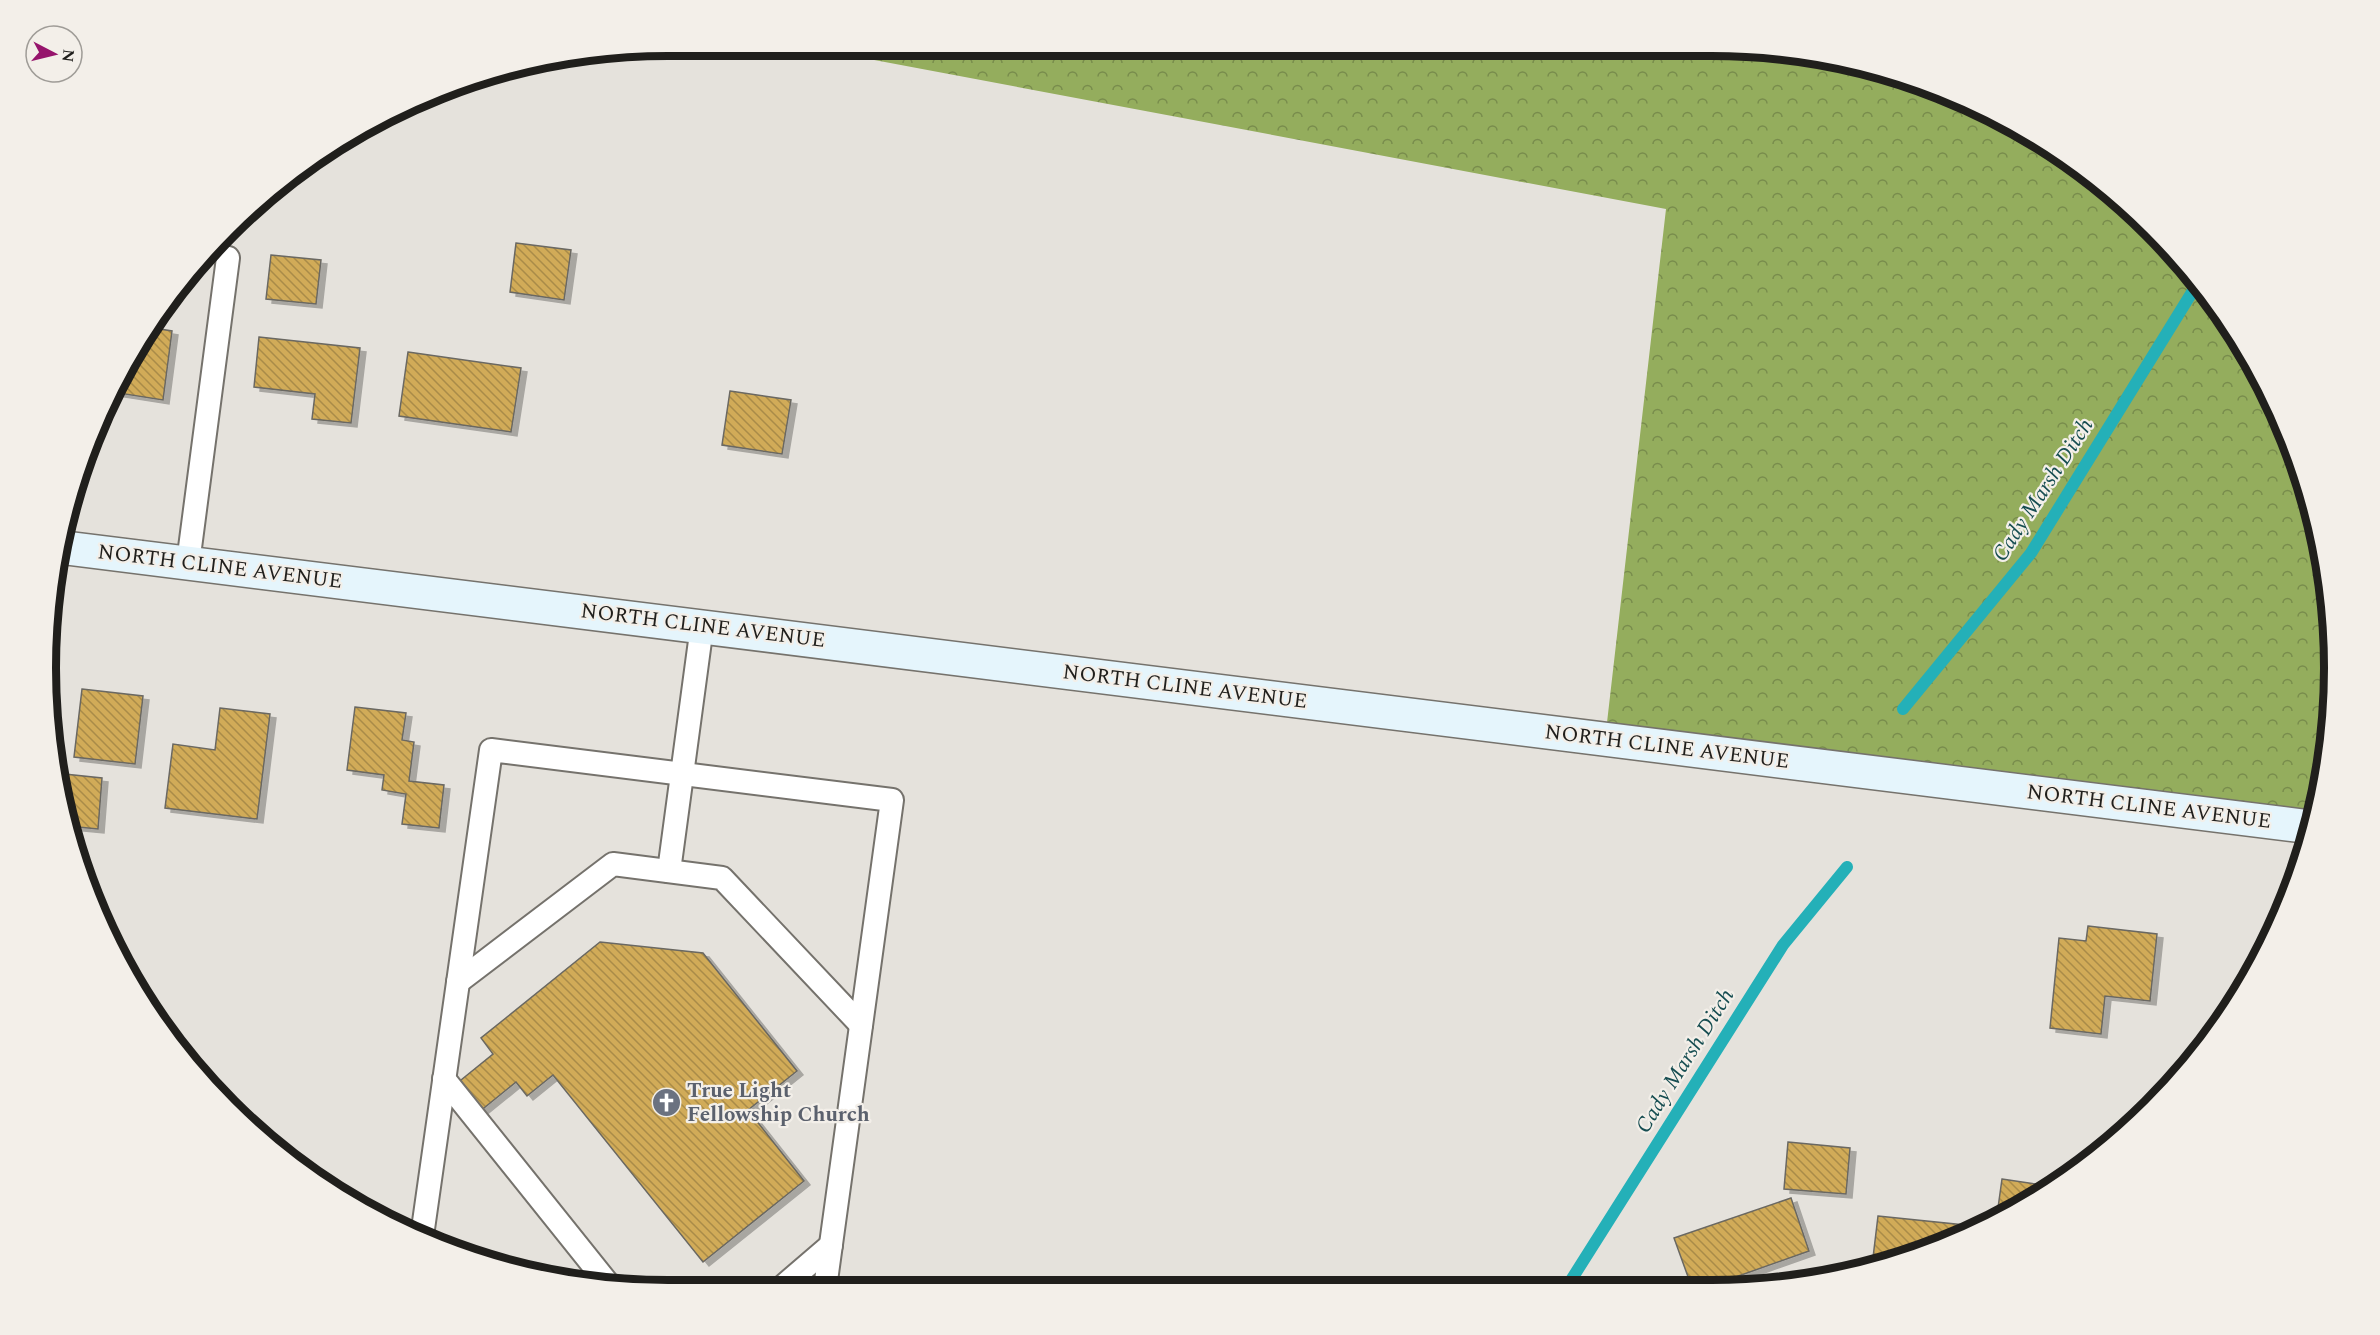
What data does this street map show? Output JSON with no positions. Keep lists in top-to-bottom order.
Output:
{
  "streets": {
    "street": ["NORTH CLINE AVENUE"]
  },
  "water": ["Cady Marsh Ditch"],
  "places": {
    "church": ["True Light Fellowship Church"]
  },
  "north": "right"
}
